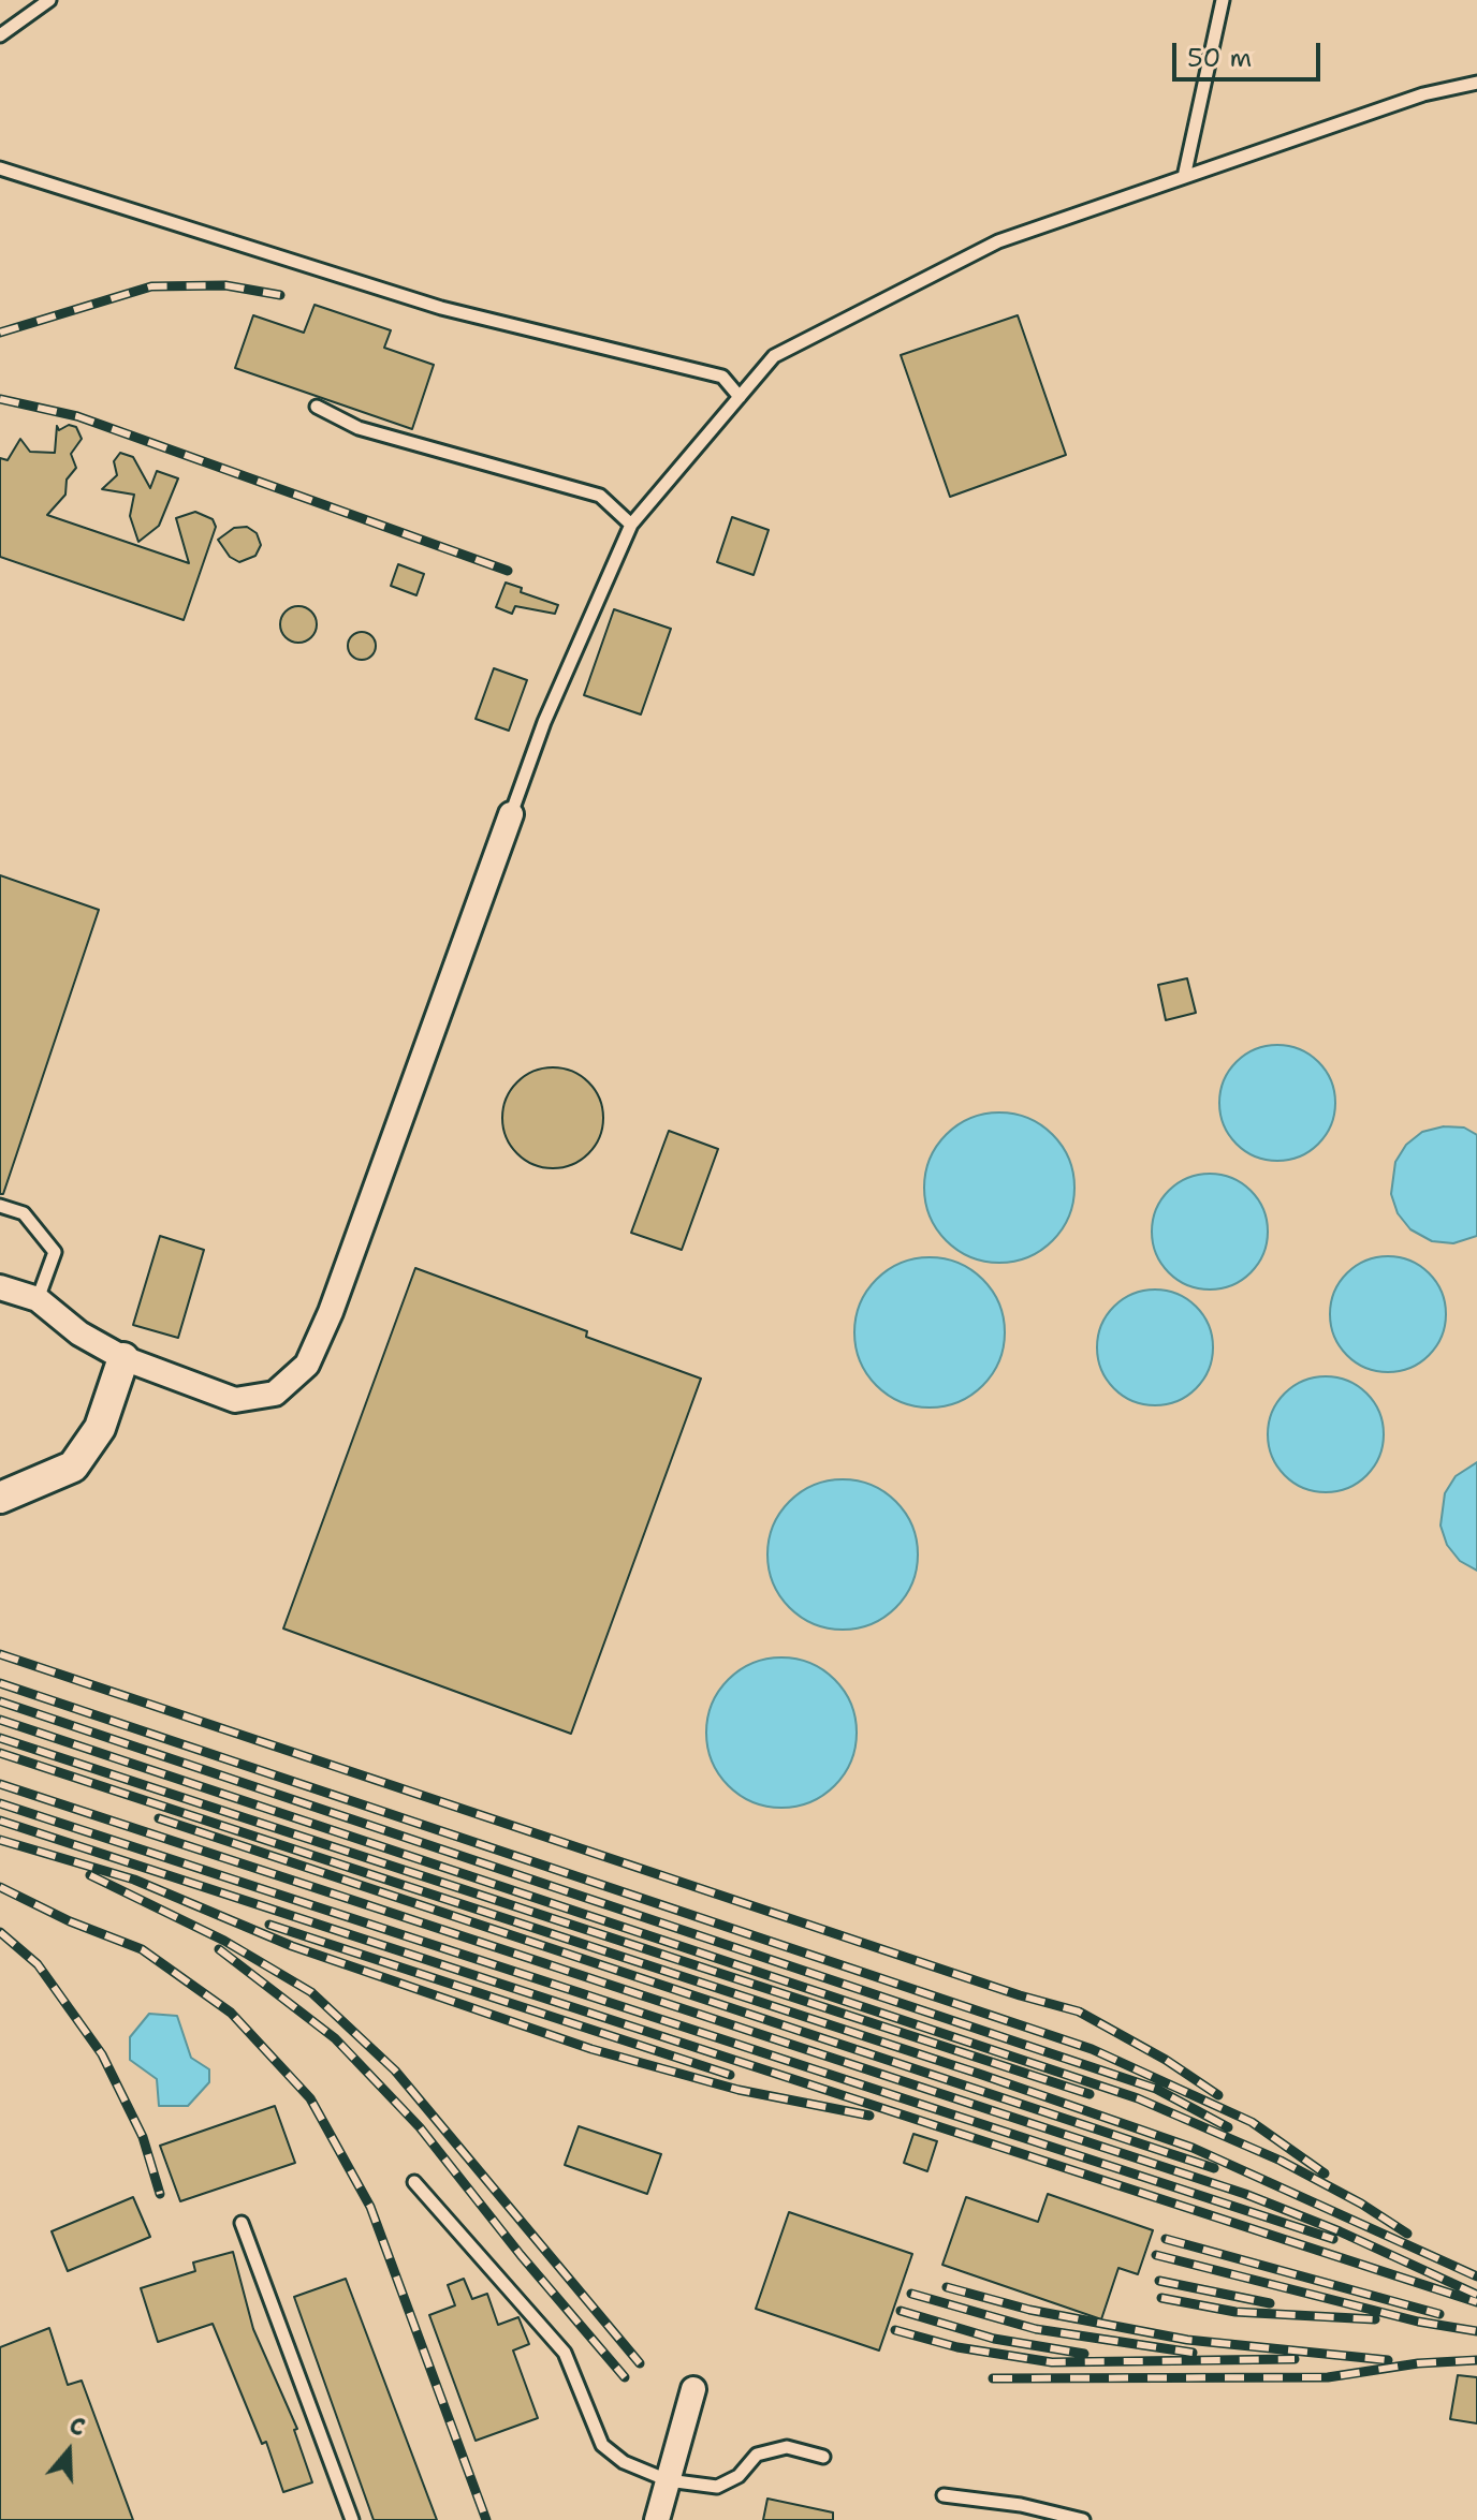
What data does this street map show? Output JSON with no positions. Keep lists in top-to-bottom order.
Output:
{
  "scale_bar": "50 m",
  "north": "top"
}
